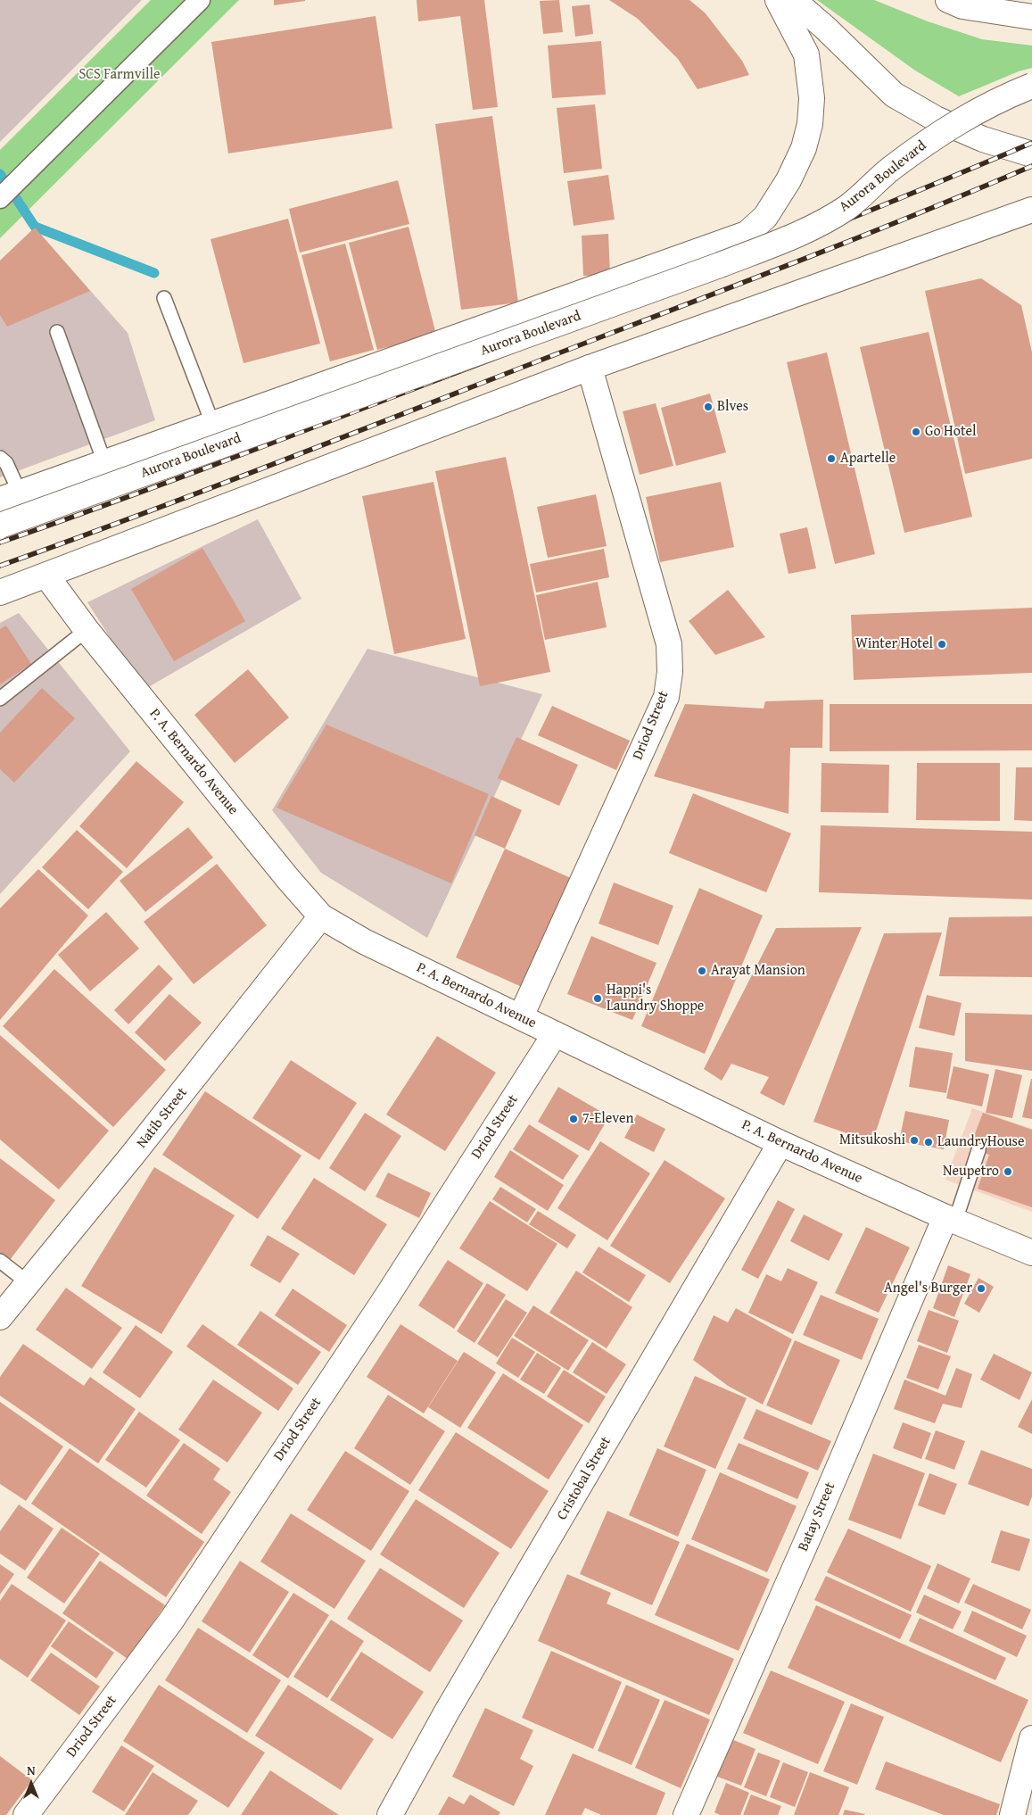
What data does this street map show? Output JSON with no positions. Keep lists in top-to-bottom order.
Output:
{
  "streets": {
    "street": [
      "Aurora Boulevard",
      "Driod Street",
      "P. A. Bernardo Avenue",
      "Natib Street",
      "Cristobal Street",
      "Batay Street"
    ]
  },
  "crossings": [
    ["Driod Street", "P. A. Bernardo Avenue"],
    ["P. A. Bernardo Avenue", "Natib Street"],
    ["P. A. Bernardo Avenue", "Cristobal Street"],
    ["P. A. Bernardo Avenue", "Batay Street"]
  ],
  "parks": ["SCS Farmville"],
  "places": [
    "Blves",
    "Go Hotel",
    "Apartelle",
    "Winter Hotel",
    "Arayat Mansion",
    "Happi's Laundry Shoppe",
    "7-Eleven",
    "Mitsukoshi",
    "LaundryHouse",
    "Neupetro",
    "Angel's Burger"
  ],
  "north": "top"
}
